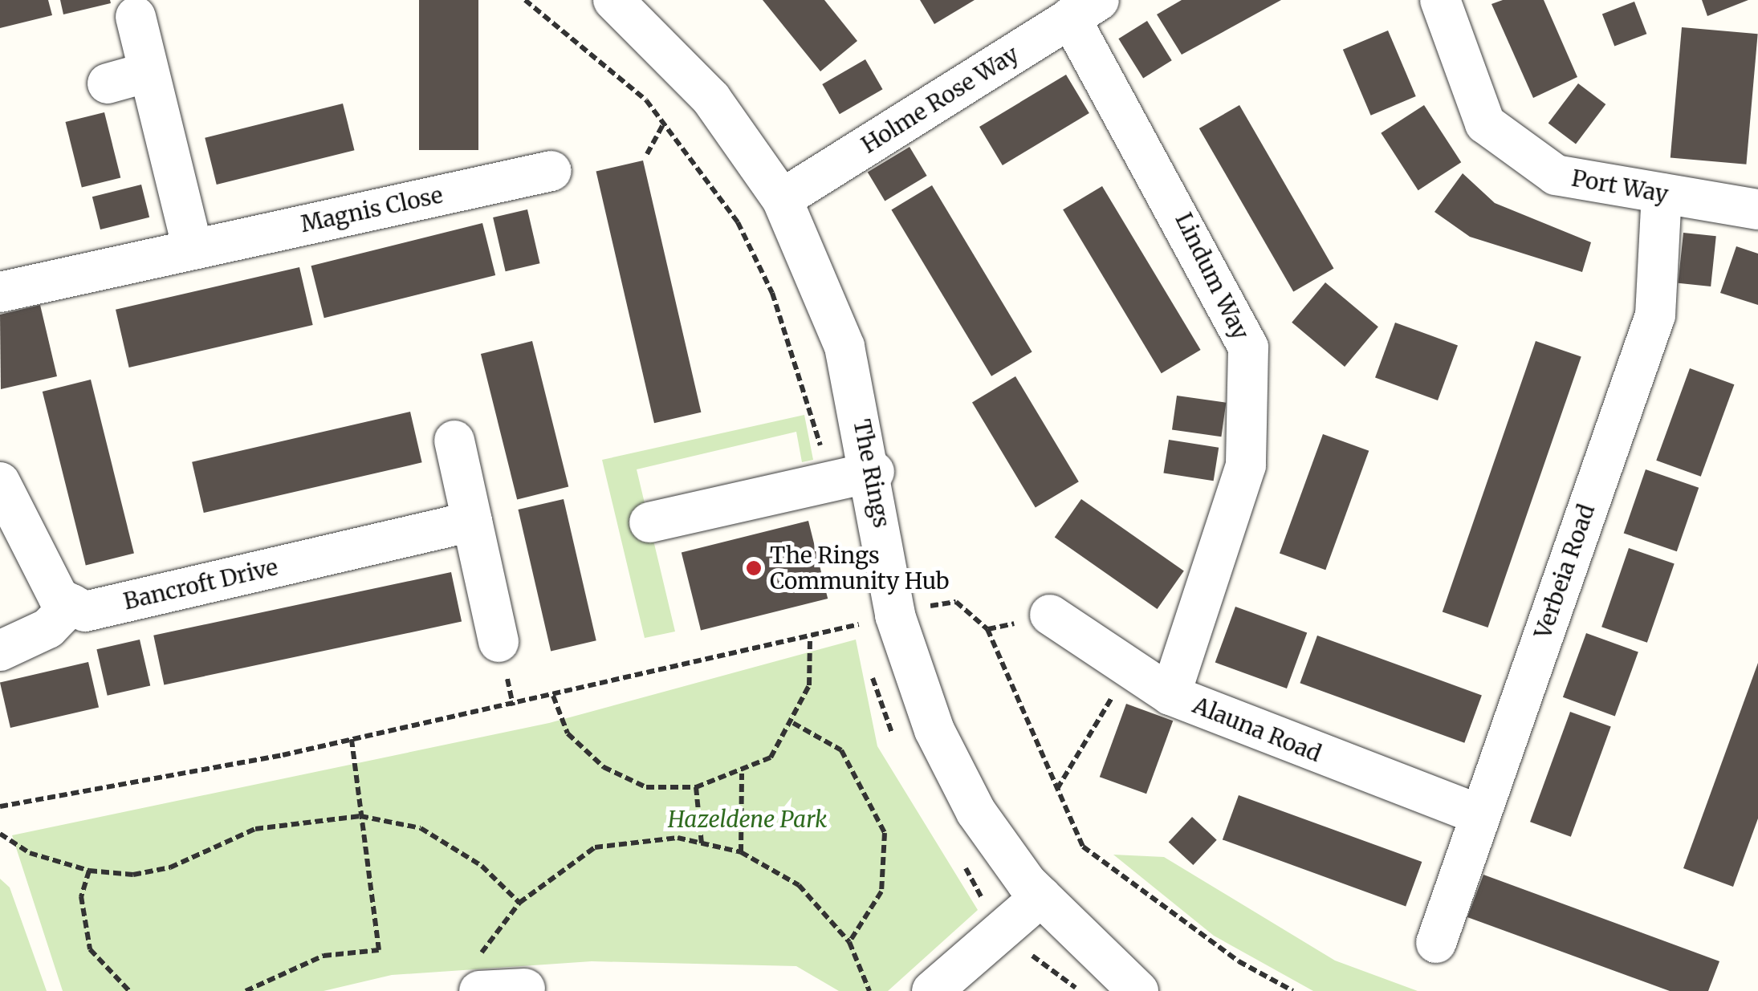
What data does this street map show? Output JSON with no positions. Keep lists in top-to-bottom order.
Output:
{
  "streets": {
    "street": [
      "Holme Rose Way",
      "Port Way",
      "Magnis Close",
      "Lindum Way",
      "The Rings",
      "Verbeia Road",
      "Bancroft Drive",
      "Alauna Road"
    ]
  },
  "crossings": [
    ["Holme Rose Way", "Lindum Way"],
    ["Holme Rose Way", "The Rings"],
    ["Port Way", "Verbeia Road"],
    ["Lindum Way", "Alauna Road"],
    ["Verbeia Road", "Alauna Road"]
  ],
  "parks": ["Hazeldene Park"],
  "places": ["The Rings Community Hub"]
}
